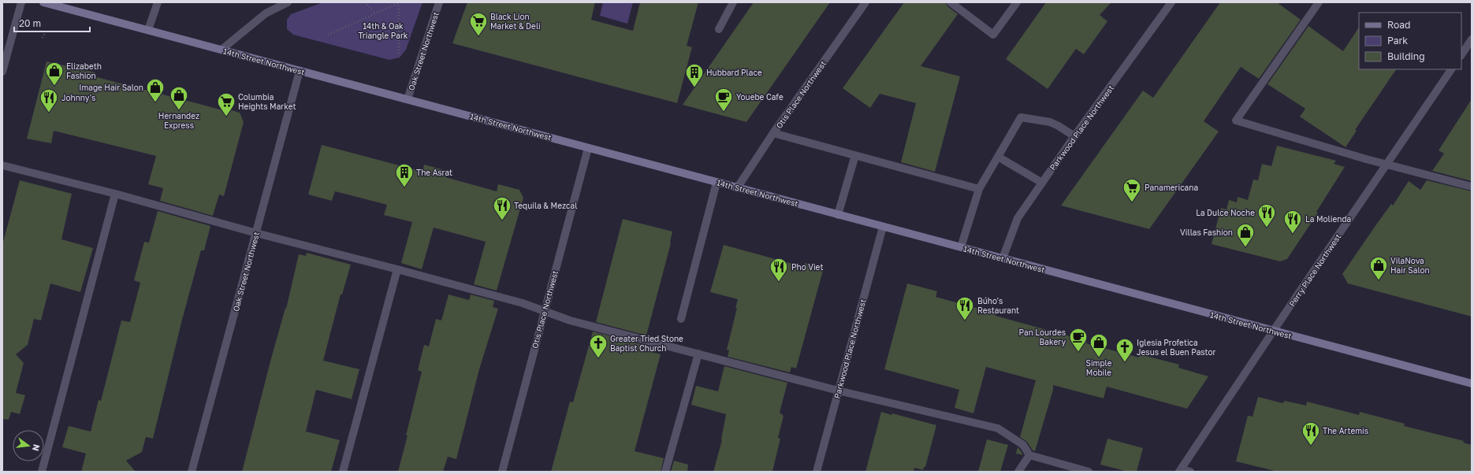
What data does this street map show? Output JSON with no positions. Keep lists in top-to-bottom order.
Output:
{
  "streets": {
    "main road": ["14th Street Northwest"],
    "street": [
      "Oak Street Northwest",
      "Otis Place Northwest",
      "Parkwood Place Northwest",
      "Perry Place Northwest"
    ]
  },
  "crossings": [
    ["Oak Street Northwest", "14th Street Northwest"],
    ["14th Street Northwest", "Otis Place Northwest"],
    ["14th Street Northwest", "Parkwood Place Northwest"],
    ["14th Street Northwest", "Perry Place Northwest"]
  ],
  "parks": ["14th & Oak Triangle Park"],
  "places": {
    "supermarket": ["Black Lion Market & Deli", "Columbia Heights Market", "Panamericana"],
    "shop": [
      "Elizabeth Fashion",
      "Image Hair Salon",
      "Hernandez Express",
      "Villas Fashion",
      "VilaNova Hair Salon",
      "Simple Mobile"
    ],
    "building": ["Hubbard Place", "The Asrat"],
    "cafe": ["Youebe Cafe", "Pan Lourdes Bakery"],
    "restaurant": [
      "Johnny's",
      "Tequila & Mezcal",
      "La Dulce Noche",
      "La Molienda",
      "Pho Viet",
      "Búho's Restaurant",
      "The Artemis"
    ],
    "church": ["Greater Tried Stone Baptist Church", "Iglesia Profetica Jesus el Buen Pastor"]
  },
  "legend": ["Road", "Park", "Building"],
  "scale_bar": "20 m",
  "north": "right"
}
